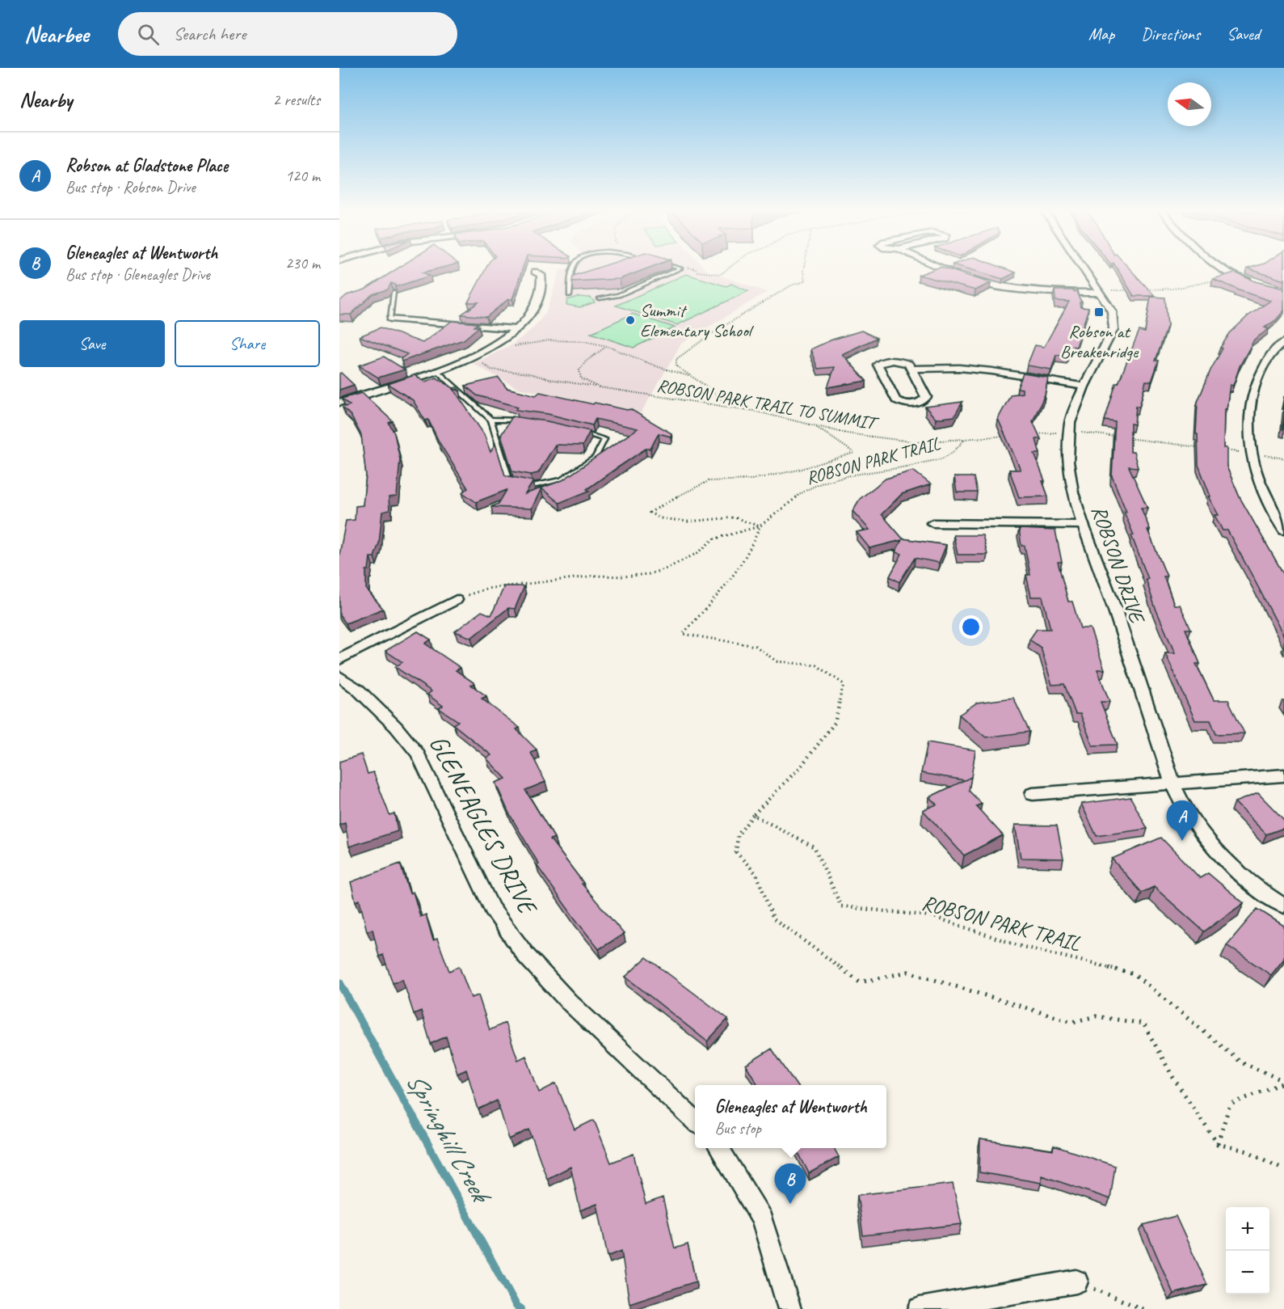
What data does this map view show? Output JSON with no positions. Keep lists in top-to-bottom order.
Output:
{
  "streets": {
    "street": ["ROBSON DRIVE", "GLENEAGLES DRIVE"],
    "path": ["ROBSON PARK TRAIL TO SUMMIT", "ROBSON PARK TRAIL"]
  },
  "crossings": [
    ["ROBSON PARK TRAIL TO SUMMIT", "ROBSON PARK TRAIL"]
  ],
  "water": ["Springhill Creek"],
  "places": {
    "transit": ["Robson at Breakenridge"],
    "other": ["Summit Elementary School"]
  },
  "north": "left",
  "page": {
    "header": "Nearbee",
    "search": "Search here",
    "nav": ["Map", "Directions", "Saved"],
    "heading": ["Nearby", "2 results"],
    "list": [
      {
        "mark": "A",
        "name": "Robson at Gladstone Place",
        "note": "Bus stop · Robson Drive",
        "value": "120 m"
      },
      {
        "mark": "B",
        "name": "Gleneagles at Wentworth",
        "note": "Bus stop · Gleneagles Drive",
        "value": "230 m"
      }
    ],
    "buttons": ["Save", "Share"],
    "pins": ["A", "B"],
    "popup": ["Gleneagles at Wentworth", "Bus stop"],
    "map_buttons": ["+", "−"]
  }
}
